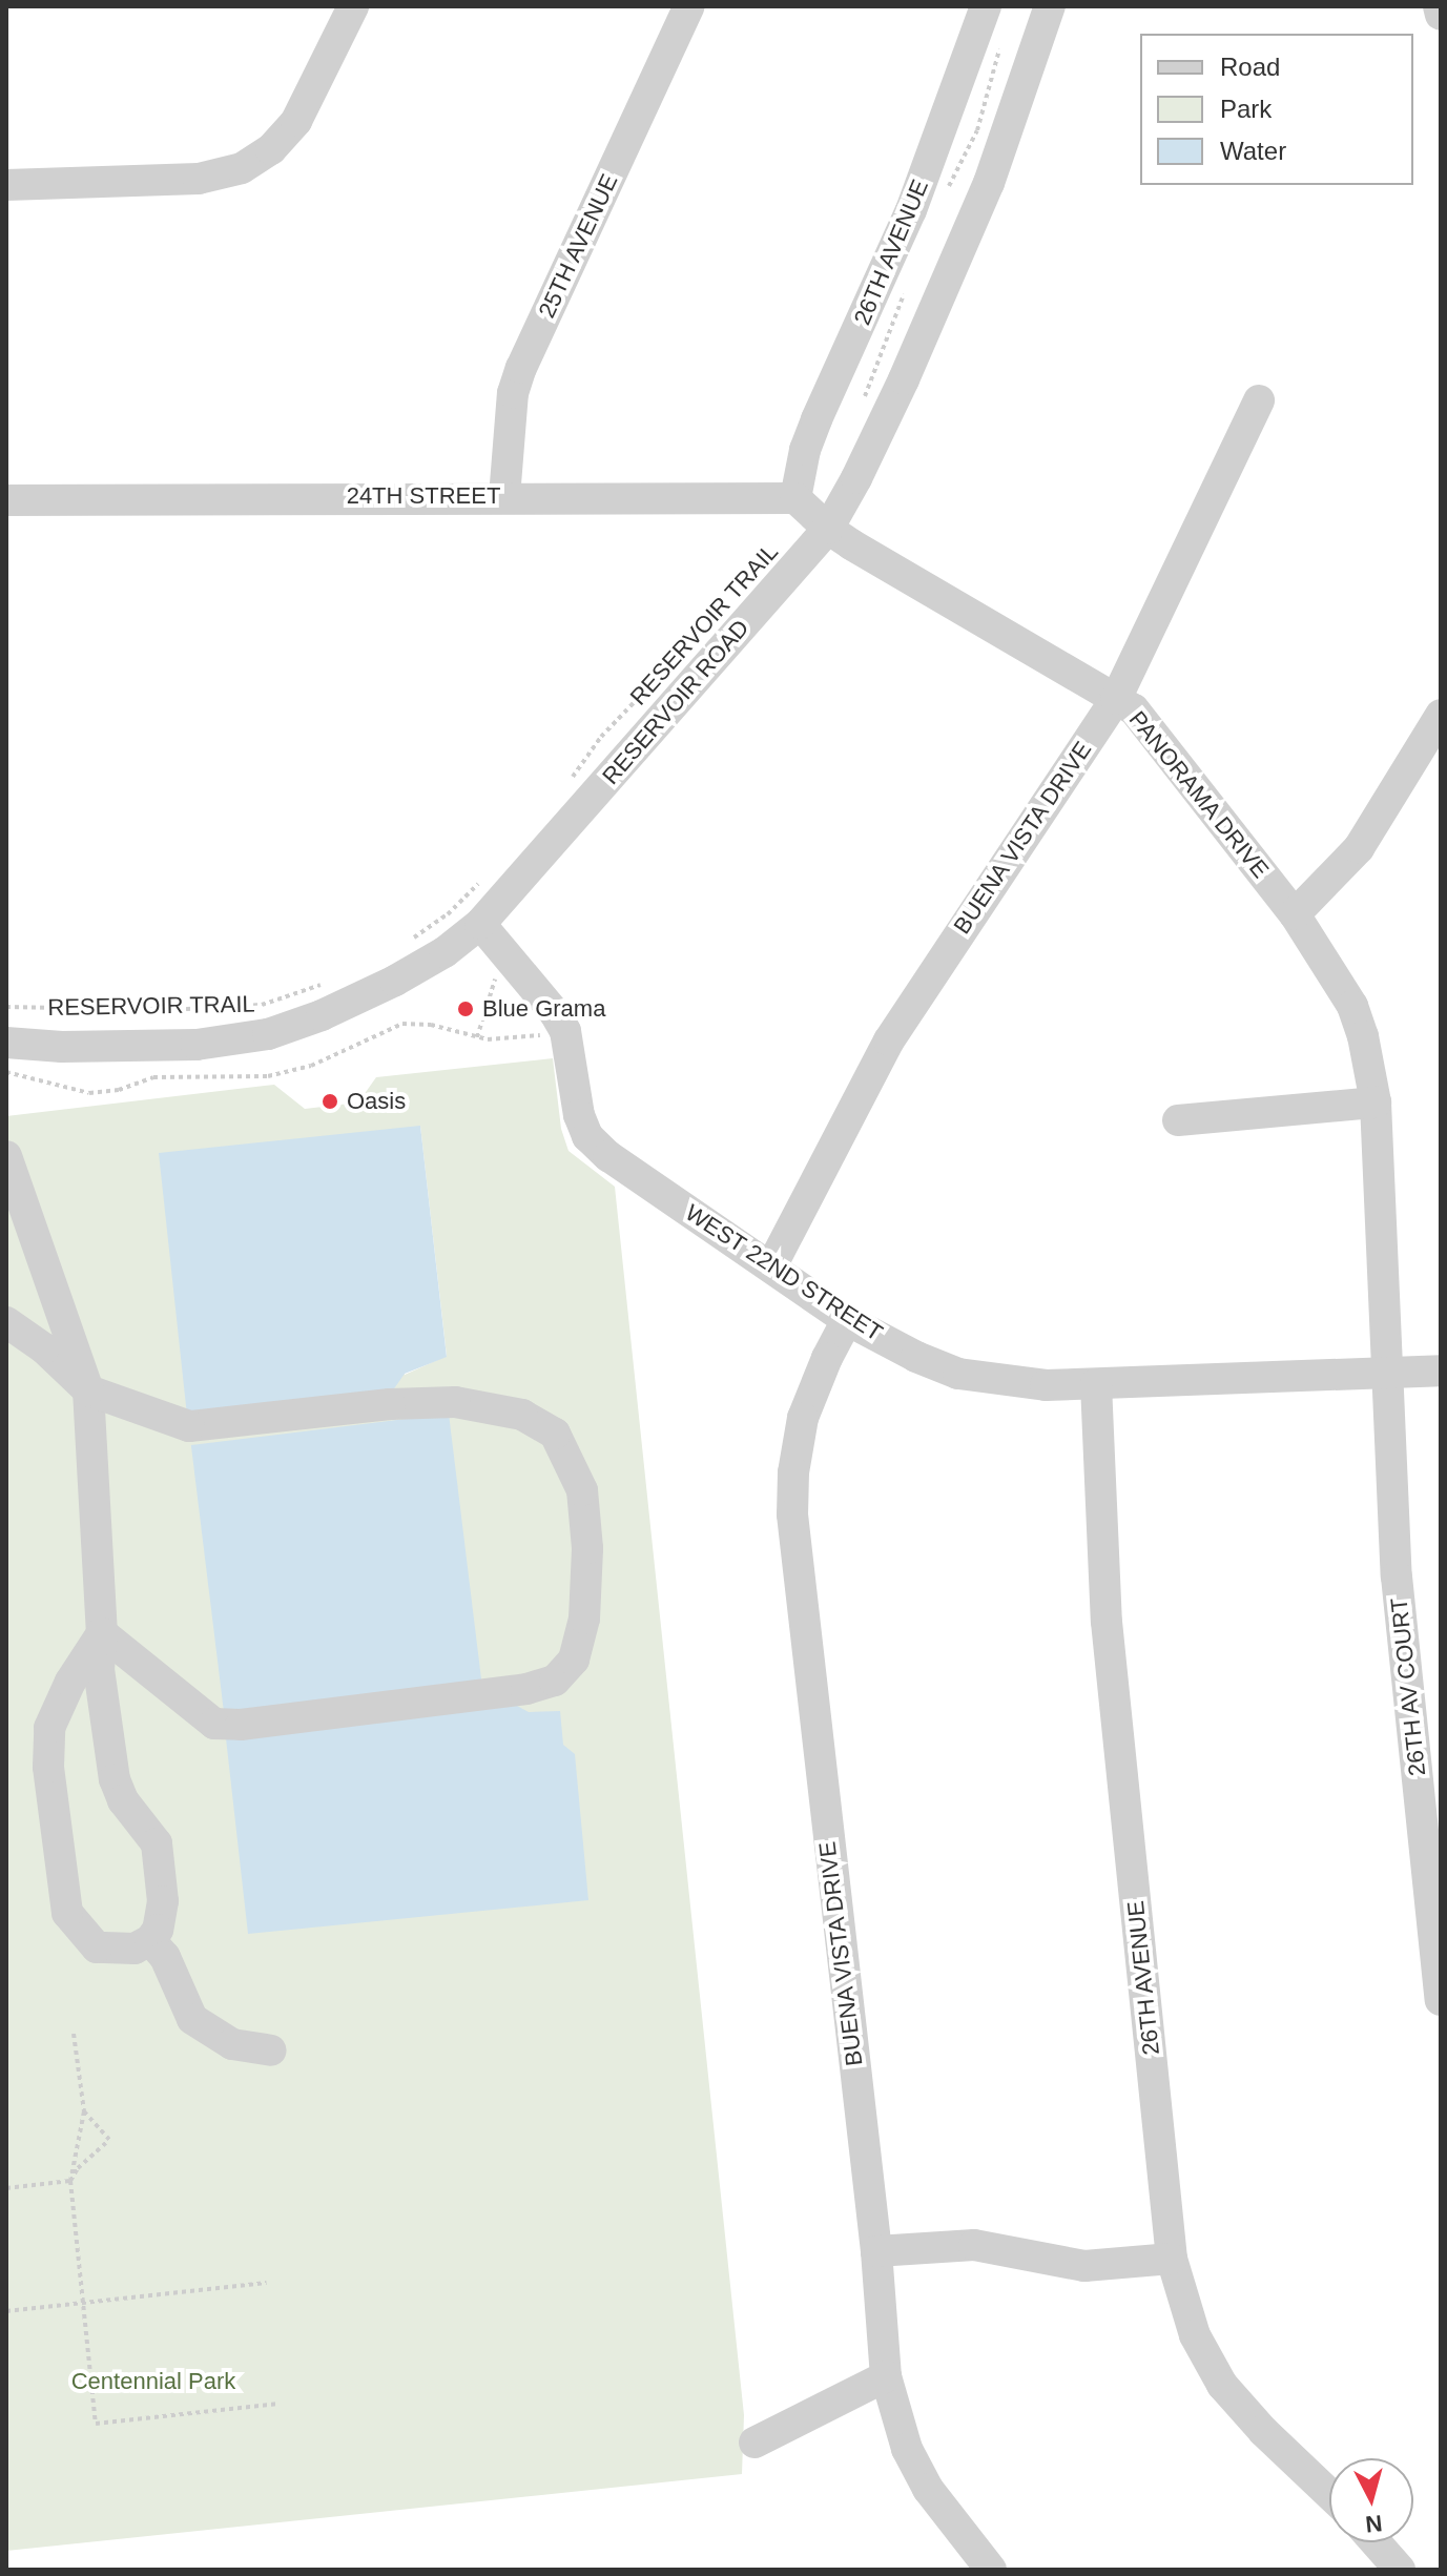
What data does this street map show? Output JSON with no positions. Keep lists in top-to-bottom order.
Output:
{
  "streets": {
    "street": [
      "25TH AVENUE",
      "26TH AVENUE",
      "24TH STREET",
      "RESERVOIR ROAD",
      "PANORAMA DRIVE",
      "BUENA VISTA DRIVE",
      "WEST 22ND STREET",
      "26TH AV COURT"
    ],
    "path": ["RESERVOIR TRAIL"]
  },
  "crossings": [
    ["25TH AVENUE", "24TH STREET"],
    ["26TH AVENUE", "24TH STREET"],
    ["26TH AVENUE", "WEST 22ND STREET"],
    ["RESERVOIR ROAD", "PANORAMA DRIVE"],
    ["RESERVOIR ROAD", "WEST 22ND STREET"],
    ["PANORAMA DRIVE", "BUENA VISTA DRIVE"],
    ["PANORAMA DRIVE", "WEST 22ND STREET"],
    ["PANORAMA DRIVE", "26TH AV COURT"],
    ["BUENA VISTA DRIVE", "WEST 22ND STREET"],
    ["WEST 22ND STREET", "26TH AV COURT"]
  ],
  "parks": ["Centennial Park"],
  "places": ["Blue Grama", "Oasis"],
  "legend": ["Road", "Park", "Water"],
  "north": "bottom"
}
